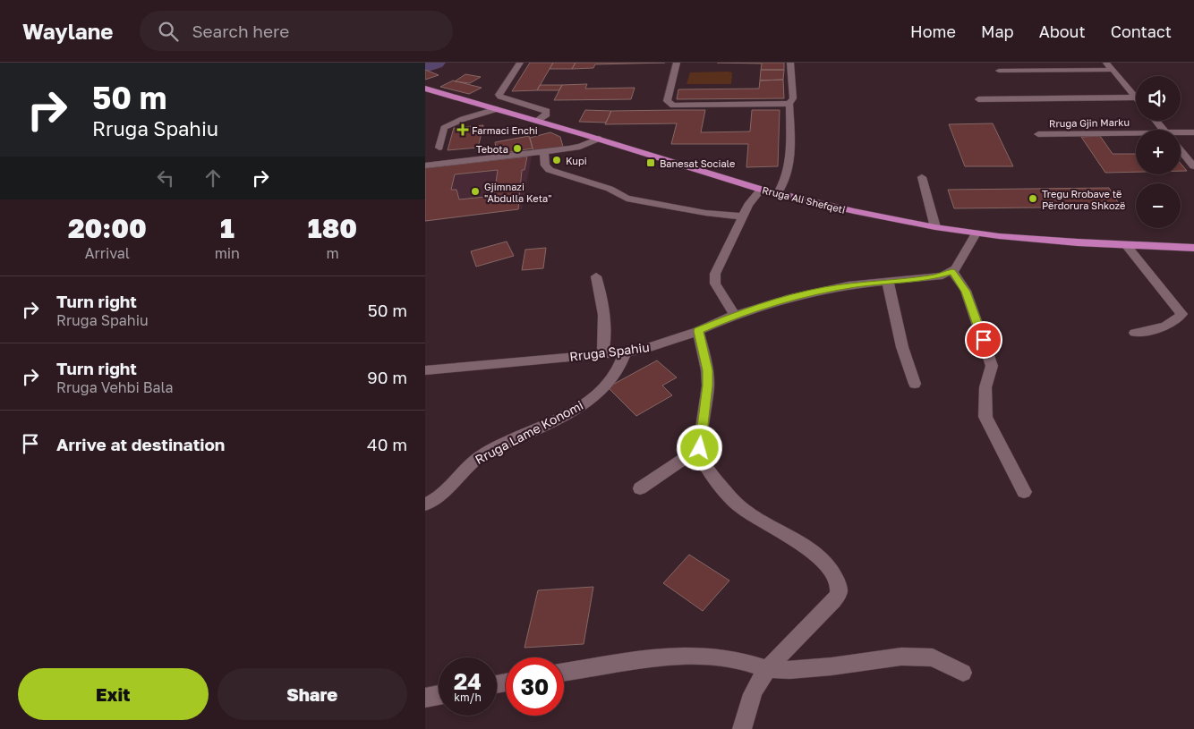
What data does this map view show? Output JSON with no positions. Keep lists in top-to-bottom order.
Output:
{
  "streets": {
    "main road": ["Rruga Ali Shefqeti"],
    "street": ["Rruga Gjin Marku", "Rruga Spahiu", "Rruga Lame Konomi"]
  },
  "crossings": [
    ["Rruga Spahiu", "Rruga Lame Konomi"]
  ],
  "places": {
    "health": ["Farmaci Enchi"],
    "other": [
      "Tebota",
      "Kupi",
      "Gjimnazi \"Abdulla Keta\"",
      "Tregu Rrobave të Përdorura Shkozë"
    ],
    "transit": ["Banesat Sociale"]
  },
  "page": {
    "header": "Waylane",
    "search": "Search here",
    "nav": [
      "Home",
      "Map",
      "About",
      "Contact"
    ],
    "turn": ["50 m", "Rruga Spahiu"],
    "map_buttons": ["+", "−"],
    "eta": [
      "20:00",
      "Arrival",
      "1",
      "min",
      "180",
      "m"
    ],
    "list": [
      {
        "name": "Turn right",
        "note": "Rruga Spahiu",
        "value": "50 m"
      },
      {
        "name": "Turn right",
        "note": "Rruga Vehbi Bala",
        "value": "90 m"
      },
      {
        "name": "Arrive at destination",
        "value": "40 m"
      }
    ],
    "speed": "24 km/h",
    "limit": "30",
    "buttons": ["Exit", "Share"]
  }
}
